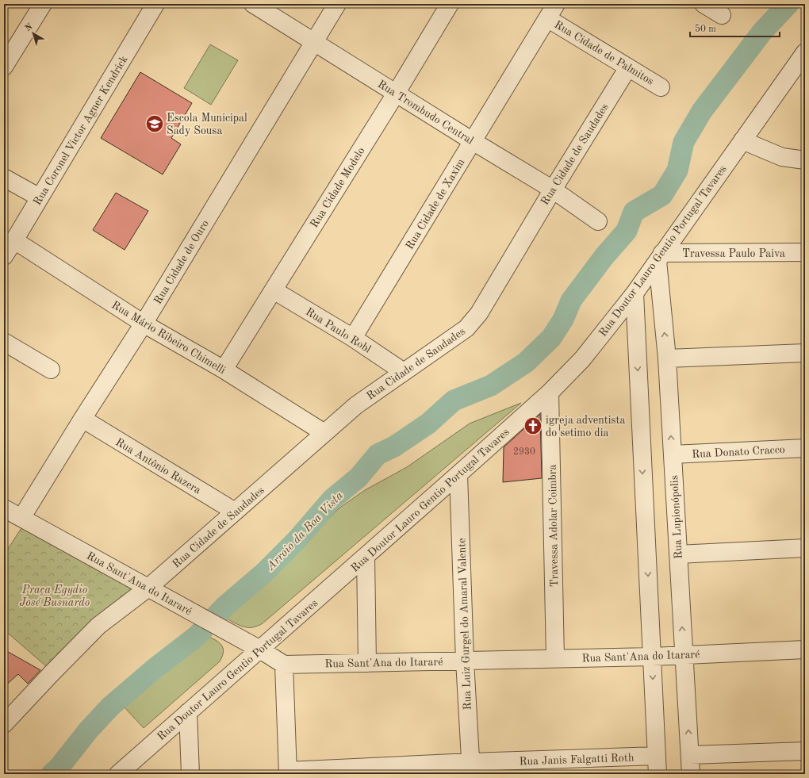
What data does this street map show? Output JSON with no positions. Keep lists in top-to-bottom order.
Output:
{
  "streets": {
    "street": [
      "Rua Cidade de Palmitos",
      "Rua Trombudo Central",
      "Rua Coronel Victor Agner Kendrick",
      "Rua Cidade de Saudades",
      "Rua Cidade Modelo",
      "Rua Cidade de Xaxim",
      "Rua Doutor Lauro Gentio Portugal Tavares",
      "Travessa Paulo Paiva",
      "Rua Cidade de Ouro",
      "Rua Paulo Robl",
      "Rua Mário Ribeiro Chimelli",
      "Rua Donato Cracco",
      "Rua Antônio Razera",
      "Rua Lupionópolis",
      "Travessa Adolar Coimbra",
      "Rua Sant'Ana do Itararé",
      "Rua Luiz Gurgel do Amaral Valente",
      "Rua Janis Falgatti Roth"
    ]
  },
  "crossings": [
    ["Rua Cidade de Palmitos", "Rua Cidade de Saudades"],
    ["Rua Cidade de Palmitos", "Rua Cidade de Xaxim"],
    ["Rua Trombudo Central", "Rua Cidade de Saudades"],
    ["Rua Trombudo Central", "Rua Cidade Modelo"],
    ["Rua Trombudo Central", "Rua Cidade de Xaxim"],
    ["Rua Trombudo Central", "Rua Cidade de Ouro"],
    ["Rua Coronel Victor Agner Kendrick", "Rua Mário Ribeiro Chimelli"],
    ["Rua Cidade de Saudades", "Rua Paulo Robl"],
    ["Rua Cidade de Saudades", "Rua Mário Ribeiro Chimelli"],
    ["Rua Cidade de Saudades", "Rua Antônio Razera"],
    ["Rua Cidade de Saudades", "Rua Sant'Ana do Itararé"],
    ["Rua Cidade Modelo", "Rua Paulo Robl"],
    ["Rua Cidade Modelo", "Rua Mário Ribeiro Chimelli"],
    ["Rua Cidade de Xaxim", "Rua Paulo Robl"],
    ["Rua Doutor Lauro Gentio Portugal Tavares", "Travessa Paulo Paiva"],
    ["Rua Doutor Lauro Gentio Portugal Tavares", "Rua Lupionópolis"],
    ["Rua Doutor Lauro Gentio Portugal Tavares", "Travessa Adolar Coimbra"],
    ["Rua Doutor Lauro Gentio Portugal Tavares", "Rua Sant'Ana do Itararé"],
    ["Rua Doutor Lauro Gentio Portugal Tavares", "Rua Luiz Gurgel do Amaral Valente"],
    ["Travessa Paulo Paiva", "Rua Lupionópolis"],
    ["Rua Cidade de Ouro", "Rua Mário Ribeiro Chimelli"],
    ["Rua Cidade de Ouro", "Rua Antônio Razera"],
    ["Rua Cidade de Ouro", "Rua Sant'Ana do Itararé"],
    ["Rua Donato Cracco", "Rua Lupionópolis"],
    ["Rua Lupionópolis", "Rua Sant'Ana do Itararé"],
    ["Travessa Adolar Coimbra", "Rua Sant'Ana do Itararé"],
    ["Rua Sant'Ana do Itararé", "Rua Luiz Gurgel do Amaral Valente"],
    ["Rua Luiz Gurgel do Amaral Valente", "Rua Janis Falgatti Roth"]
  ],
  "water": ["Arroio da Boa Vista"],
  "parks": ["Praça Egydio José Busnardo"],
  "places": {
    "school or university": ["Escola Municipal Sady Sousa"],
    "church": ["igreja adventista do setimo dia"]
  },
  "house_numbers": ["2930"],
  "scale_bar": "50 m",
  "north": "top left"
}
